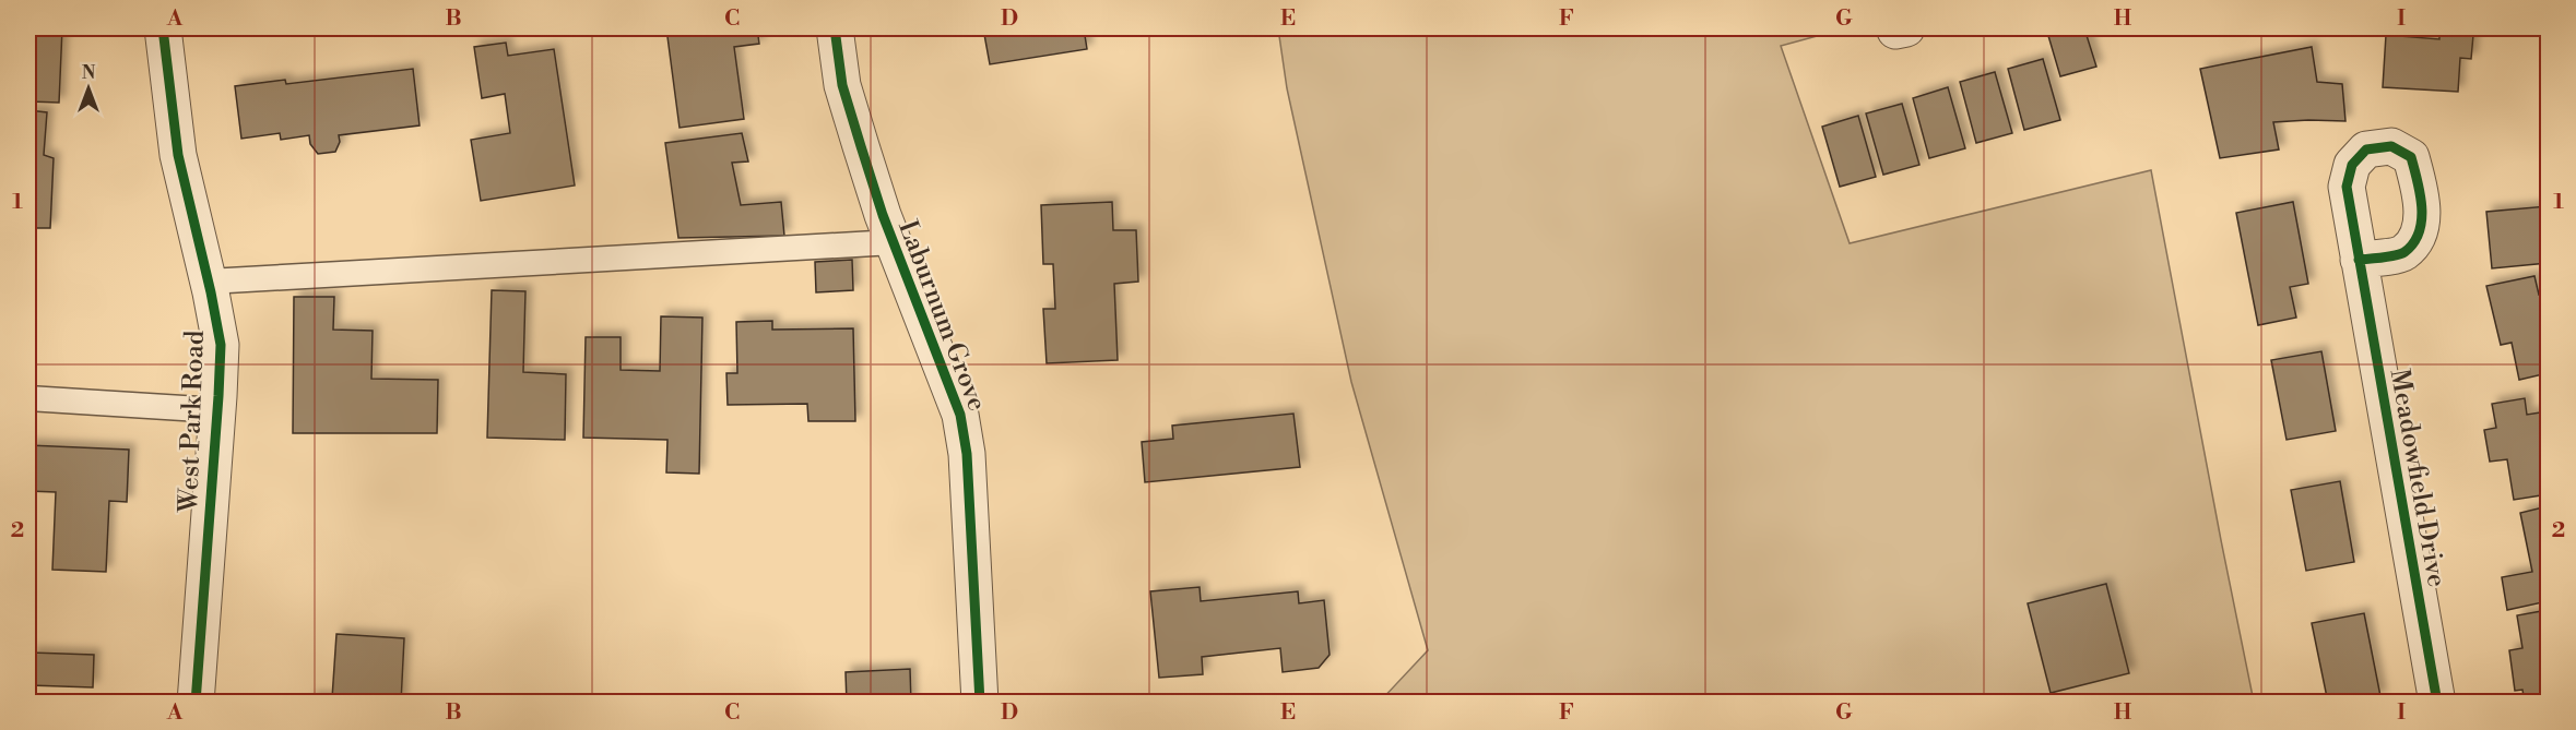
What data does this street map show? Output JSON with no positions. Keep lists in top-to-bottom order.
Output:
{
  "streets": {
    "street": ["Laburnum Grove", "West Park Road", "Meadowfield Drive"]
  },
  "north": "top",
  "grid": {
    "columns": [
      "A",
      "B",
      "C",
      "D",
      "E",
      "F",
      "G",
      "H",
      "I"
    ],
    "rows": ["1", "2"]
  }
}
